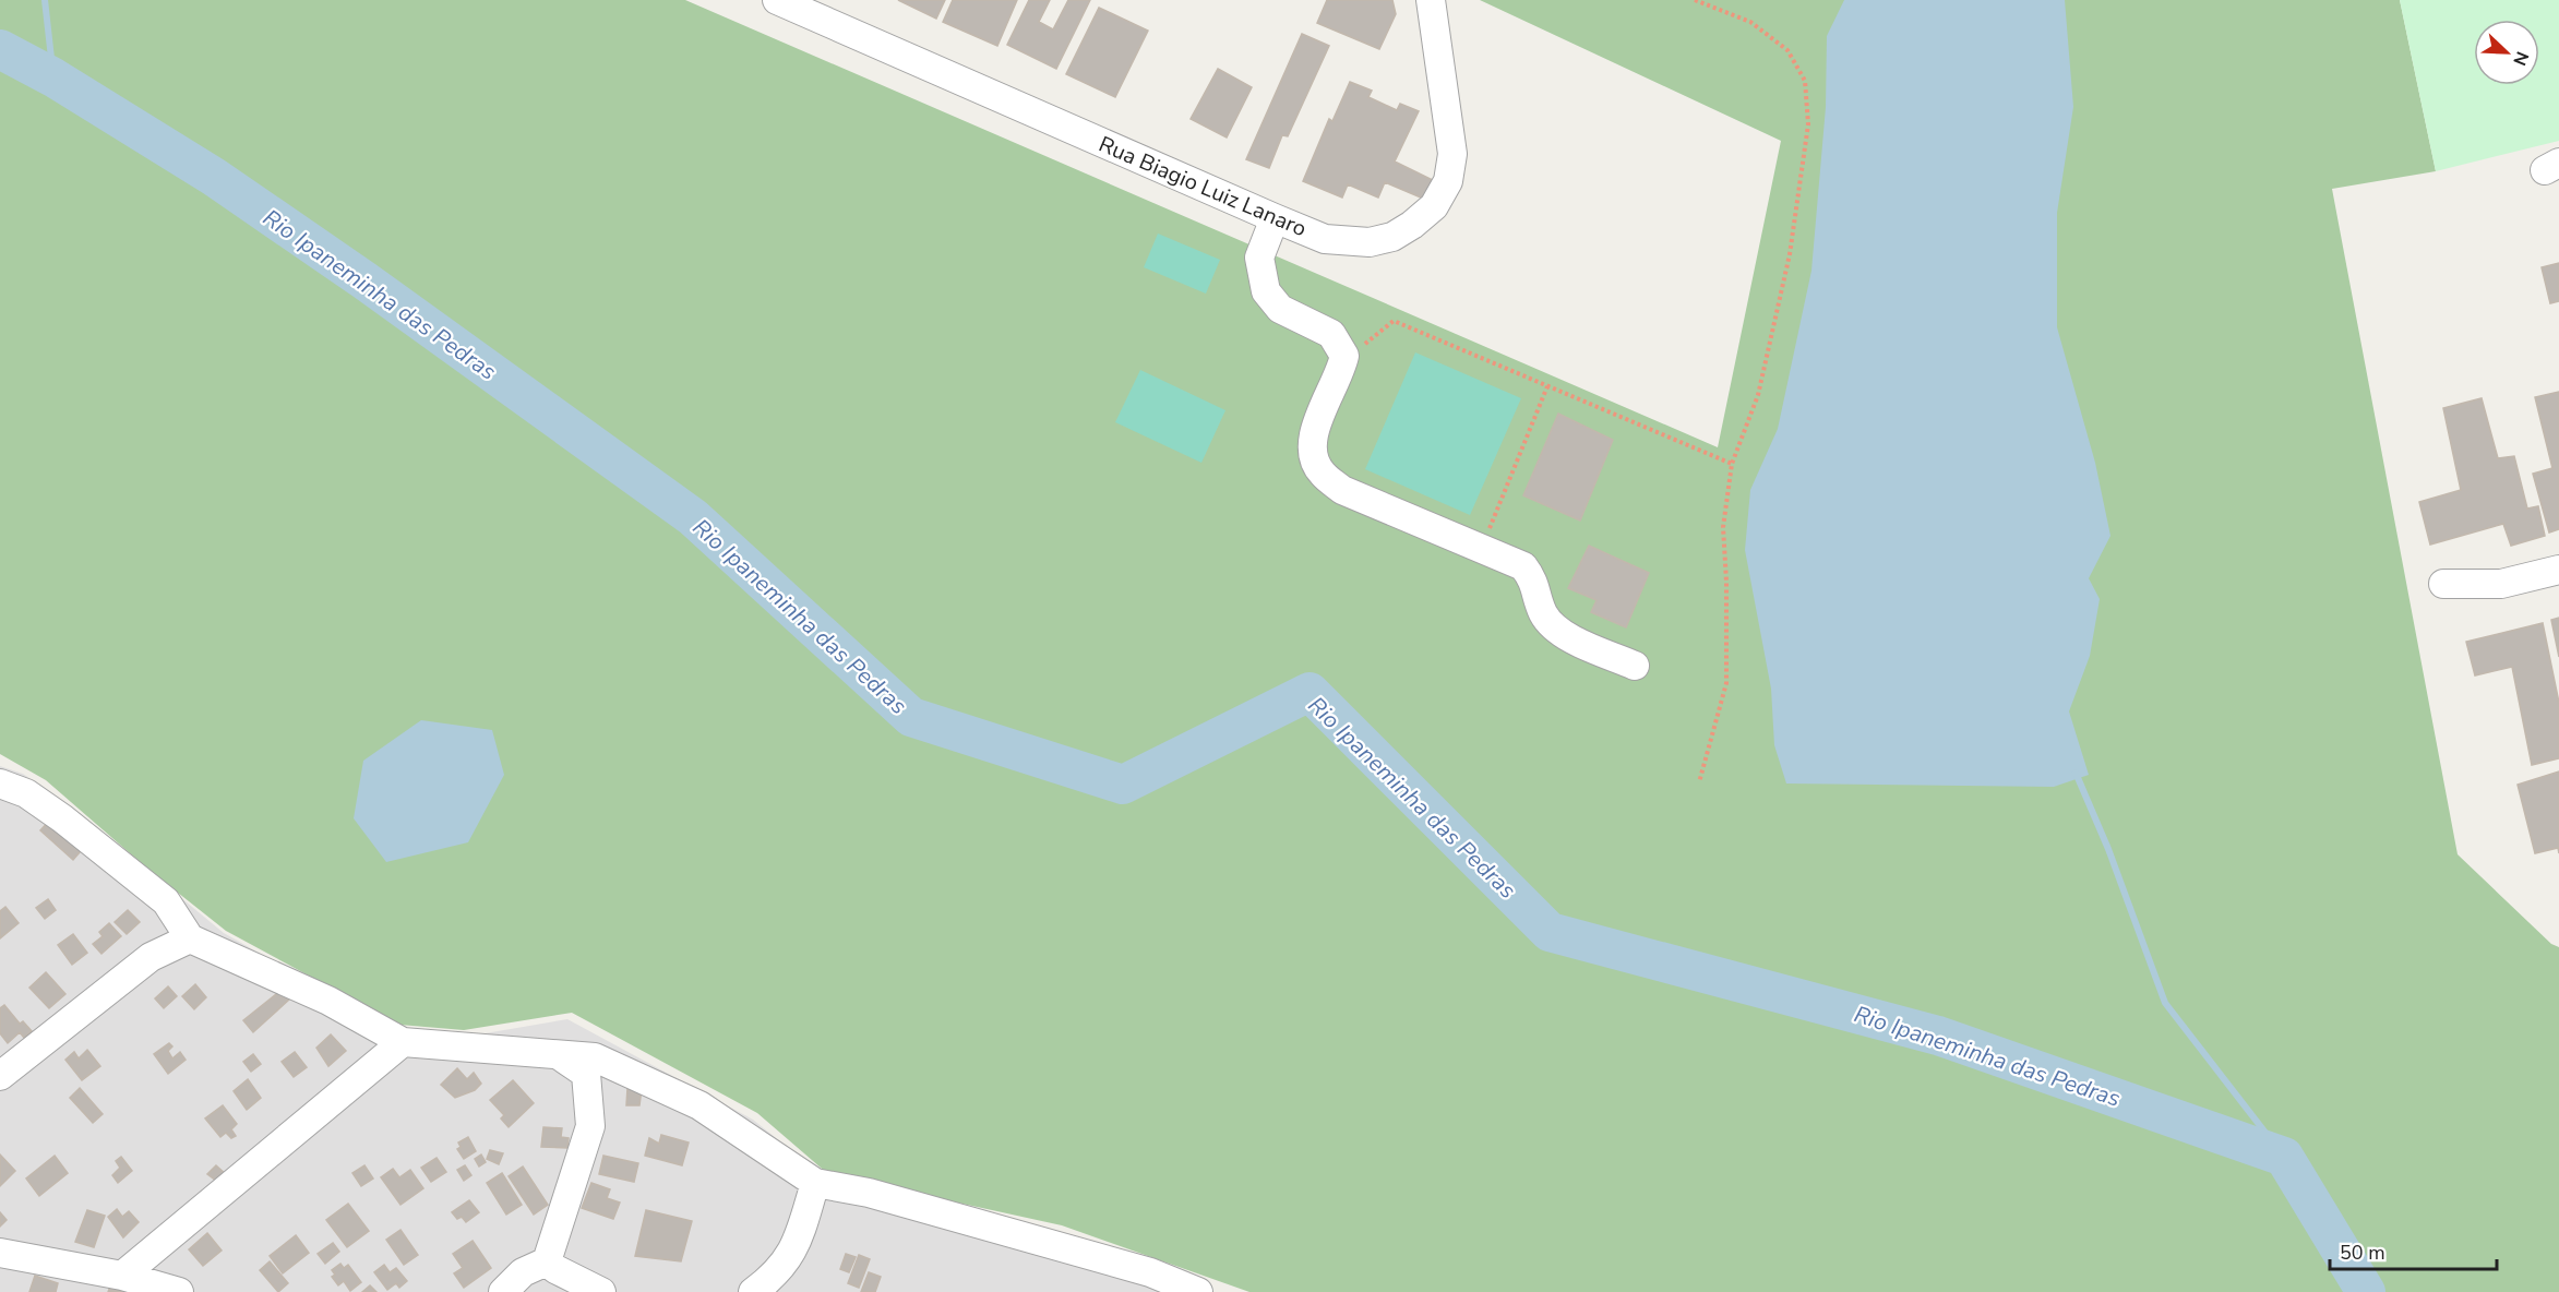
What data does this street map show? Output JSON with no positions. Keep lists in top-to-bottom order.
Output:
{
  "streets": {
    "street": ["Rua Biagio Luiz Lanaro"]
  },
  "water": ["Rio Ipaneminha das Pedras"],
  "scale_bar": "50 m",
  "north": "bottom right"
}
